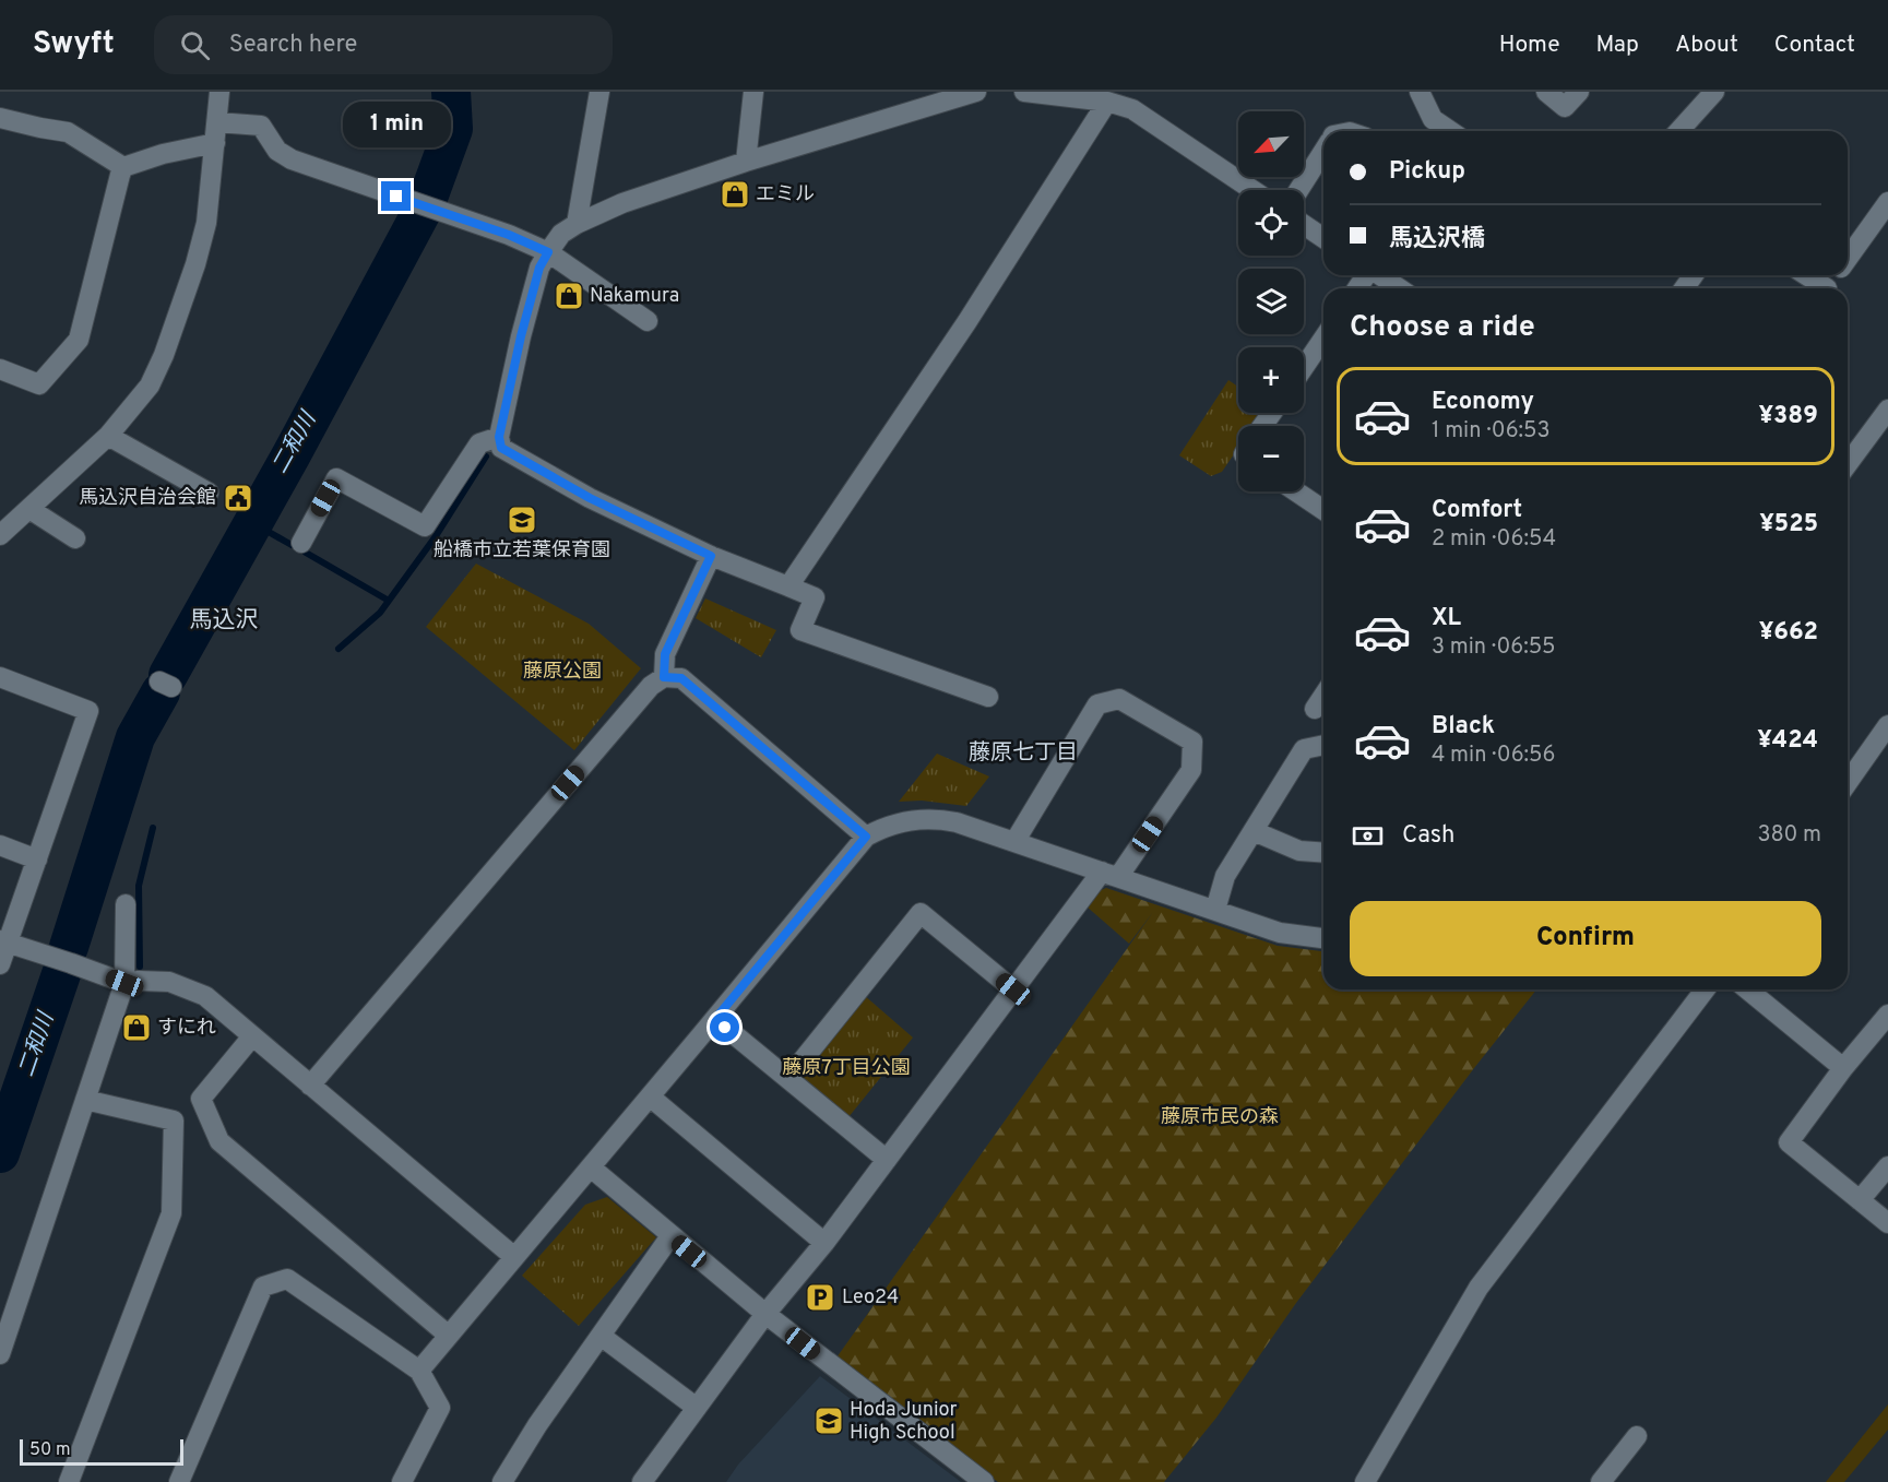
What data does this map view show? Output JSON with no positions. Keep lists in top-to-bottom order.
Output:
{
  "districts": ["馬込沢", "藤原七丁目"],
  "water": ["二和川"],
  "parks": ["藤原公園", "藤原7丁目公園", "藤原市民の森"],
  "places": {
    "shop": ["エミル", "Nakamura", "すにれ"],
    "public building": ["馬込沢自治会館"],
    "school or university": ["船橋市立若葉保育園", "Hoda Junior High School"],
    "parking": ["Leo24"]
  },
  "scale_bar": "50 m",
  "north": "bottom left",
  "page": {
    "header": "Swyft",
    "search": "Search here",
    "nav": [
      "Home",
      "Map",
      "About",
      "Contact"
    ],
    "bubble": "1 min",
    "map_buttons": ["+", "−"],
    "banner": ["Pickup", "馬込沢橋"],
    "heading": "Choose a ride",
    "list": [
      {
        "name": "Economy",
        "note": "1 min · 06:53",
        "value": "¥389"
      },
      {
        "name": "Comfort",
        "note": "2 min · 06:54",
        "value": "¥525"
      },
      {
        "name": "XL",
        "note": "3 min · 06:55",
        "value": "¥662"
      },
      {
        "name": "Black",
        "note": "4 min · 06:56",
        "value": "¥424"
      }
    ],
    "pay": ["Cash", "380 m"],
    "buttons": "Confirm",
    "scale": "50 m"
  }
}
